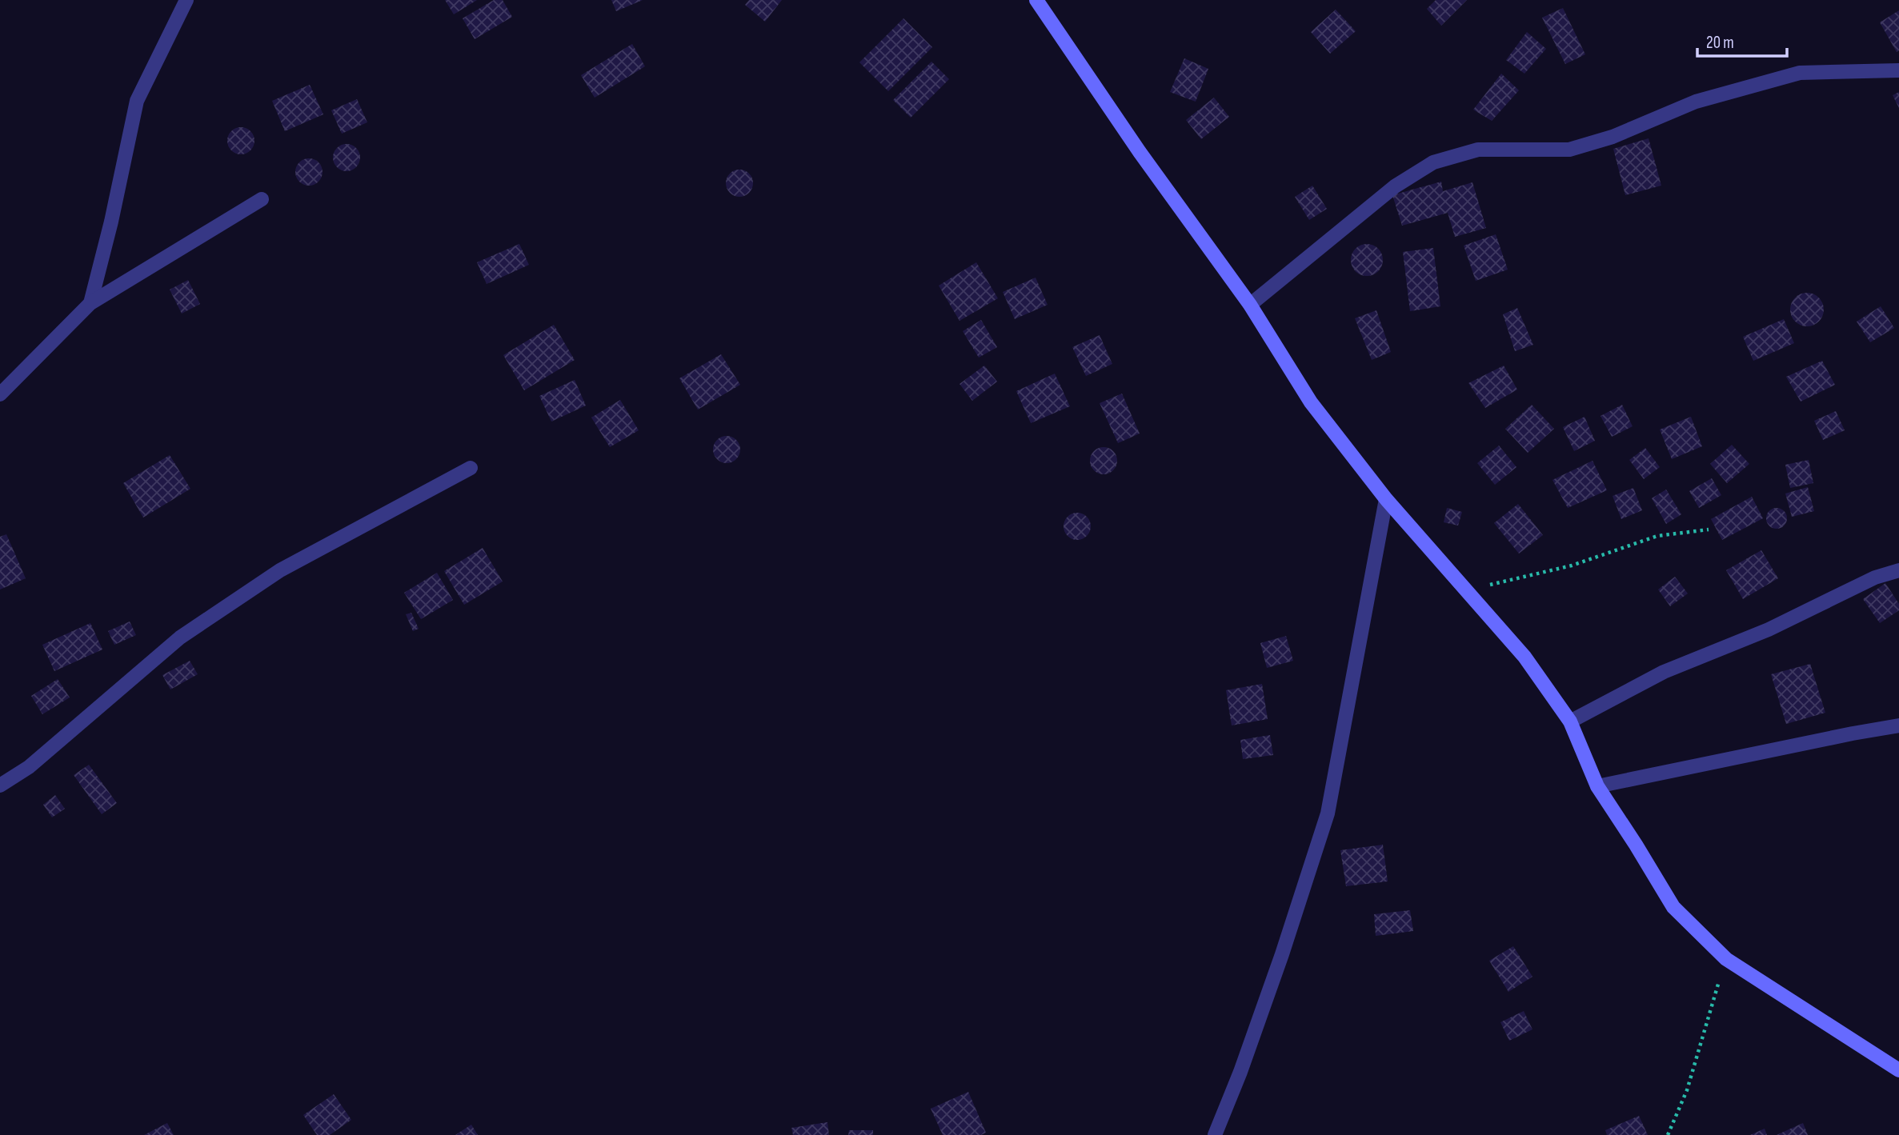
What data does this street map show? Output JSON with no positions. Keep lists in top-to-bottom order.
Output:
{
  "scale_bar": "20 m"
}
